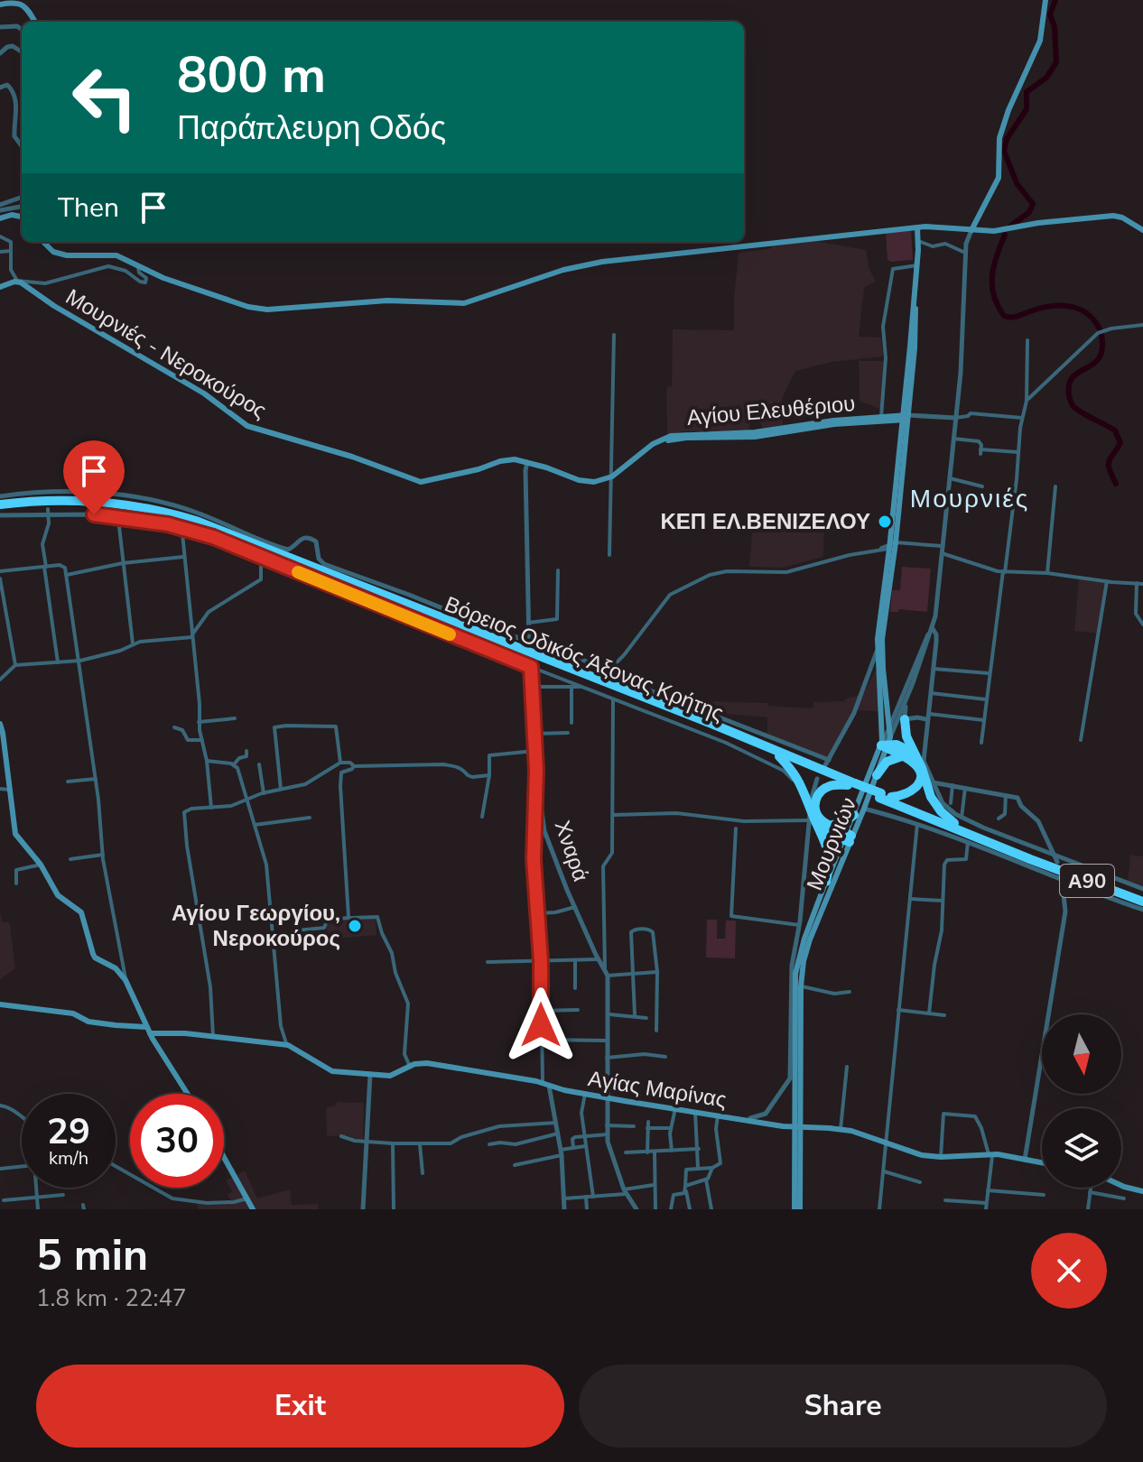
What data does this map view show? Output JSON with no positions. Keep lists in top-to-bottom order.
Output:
{
  "streets": {
    "highway": ["Βόρειος Οδικός Άξονας Κρήτης", "Α90"],
    "main road": [
      "Μουρνιές - Νεροκούρος",
      "Αγίου Ελευθέριου",
      "Μουρνιών",
      "Αγίας Μαρίνας"
    ],
    "street": ["Χναρά"]
  },
  "crossings": [
    ["Χναρά", "Αγίας Μαρίνας"]
  ],
  "districts": ["Μουρνιές"],
  "places": ["ΚΕΠ ΕΛ.ΒΕΝΙΖΕΛΟΥ", "Αγίου Γεωργίου, Νεροκούρος"],
  "north": "bottom",
  "page": {
    "turn": ["800 m", "Παράπλευρη Οδός"],
    "then": "Then",
    "speed": "29 km/h",
    "limit": "30",
    "heading": ["5 min", "1.8 km · 22:47"],
    "buttons": ["Exit", "Share"]
  }
}
